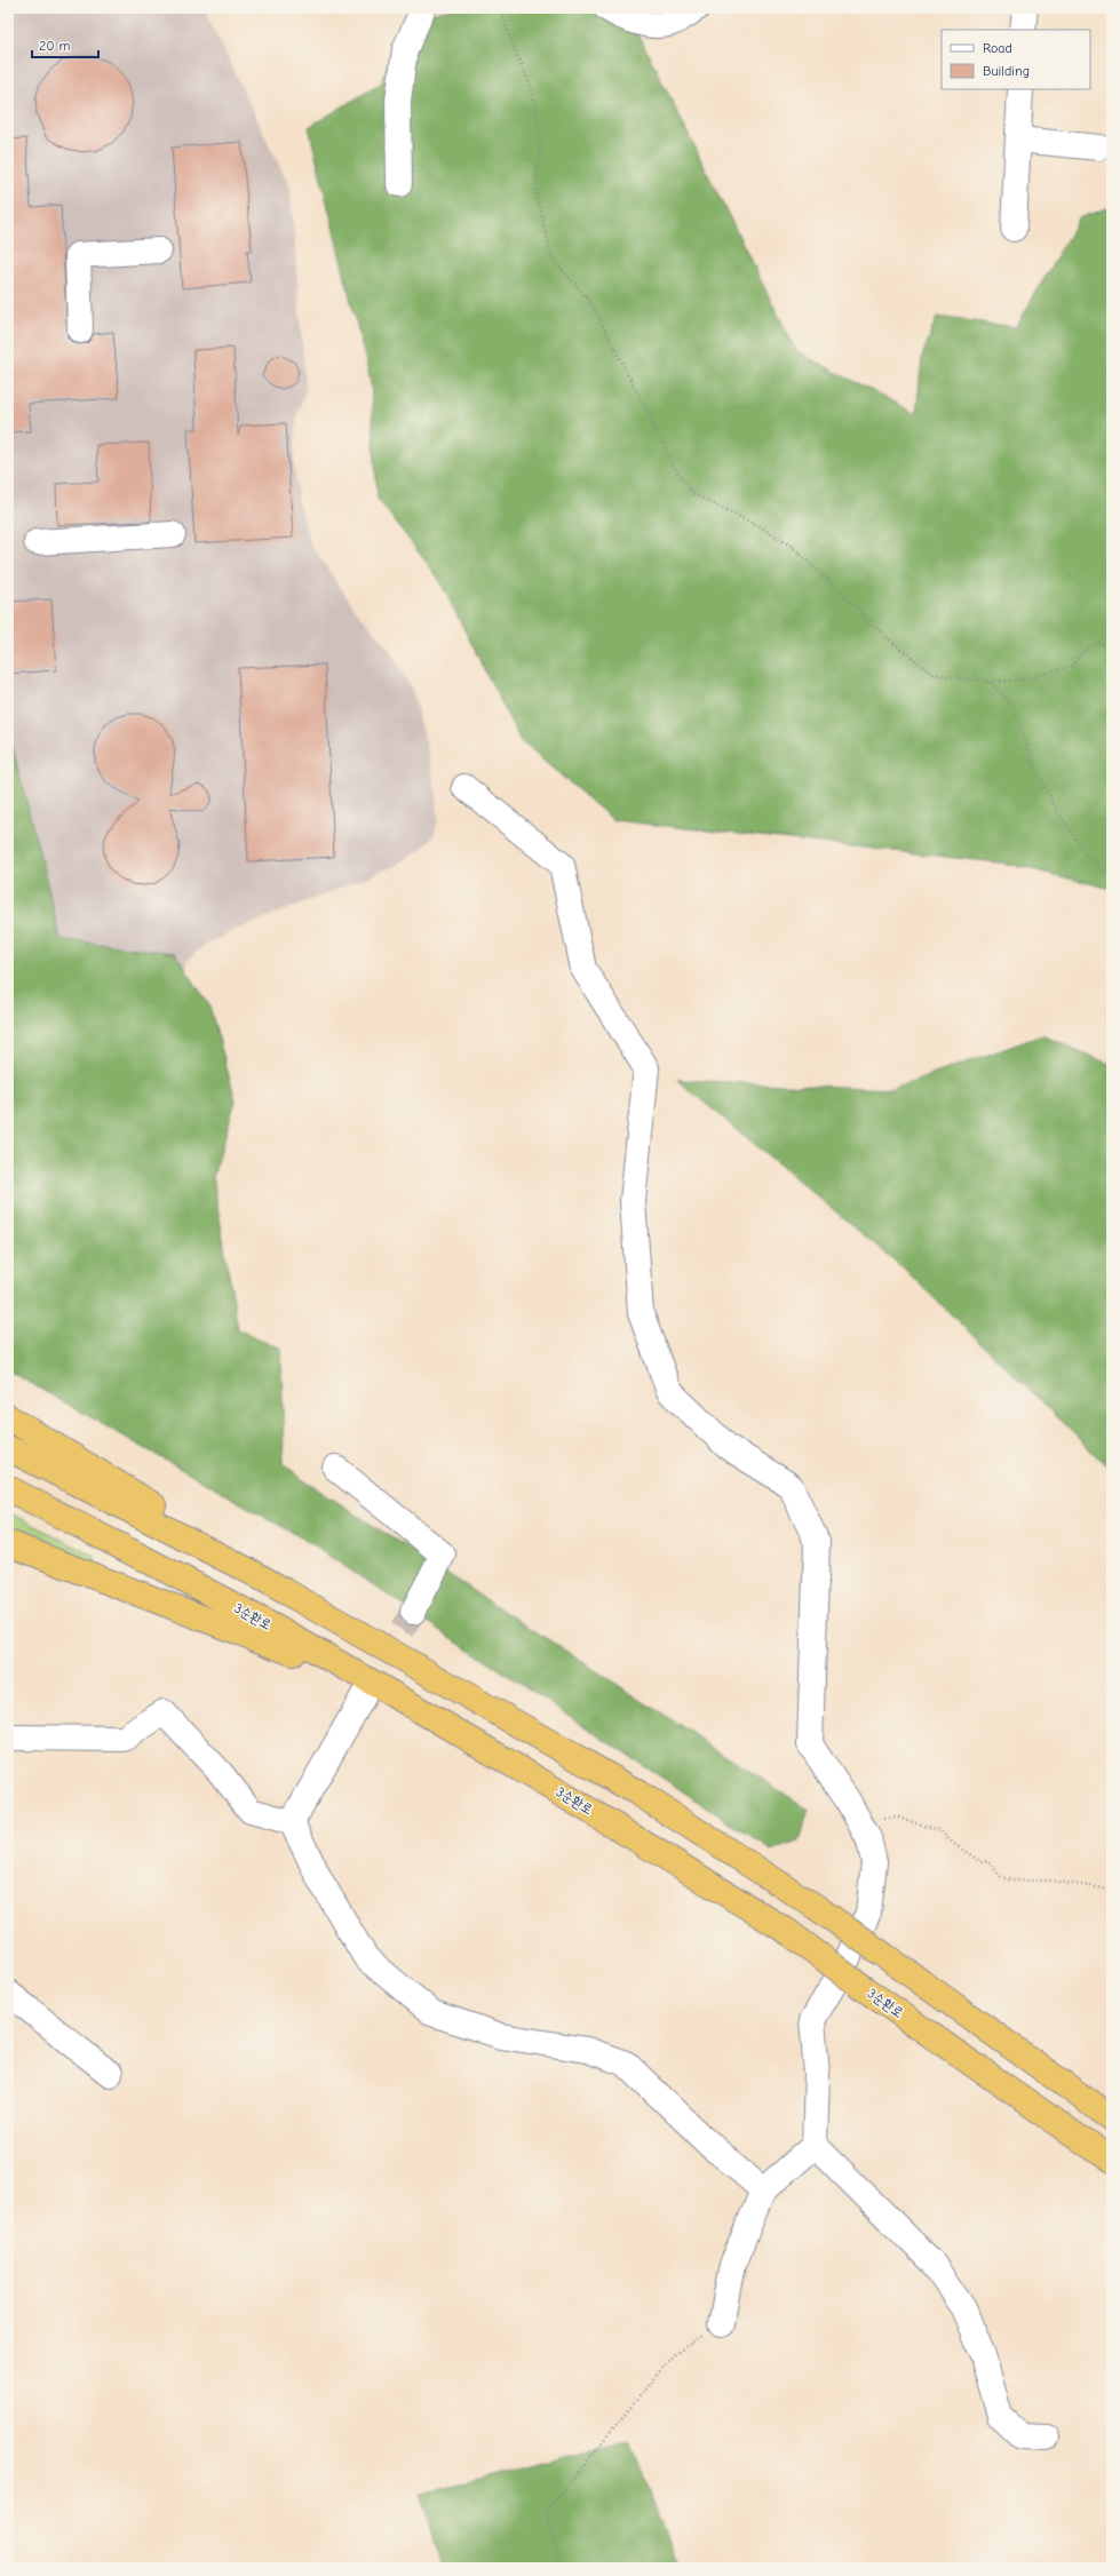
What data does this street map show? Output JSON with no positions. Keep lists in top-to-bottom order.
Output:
{
  "streets": {
    "highway": ["3순환로"]
  },
  "legend": ["Road", "Building"],
  "scale_bar": "20 m"
}
